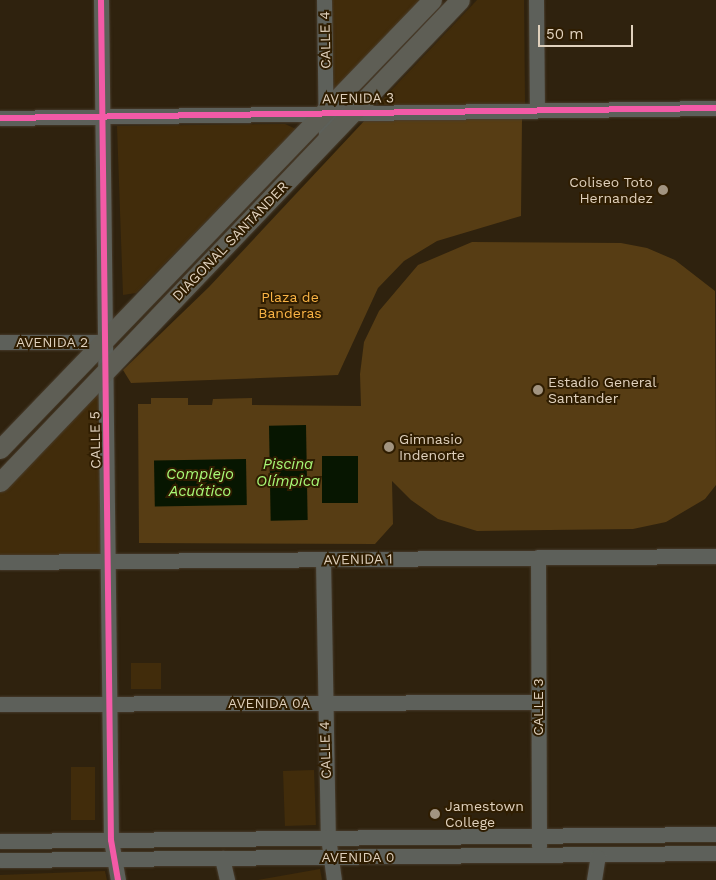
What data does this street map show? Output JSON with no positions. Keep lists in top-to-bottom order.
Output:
{
  "streets": {
    "main road": ["DIAGONAL SANTANDER"],
    "street": [
      "CALLE 4",
      "AVENIDA 3",
      "AVENIDA 2",
      "CALLE 5",
      "AVENIDA 1",
      "AVENIDA 0A",
      "CALLE 3",
      "AVENIDA 0"
    ]
  },
  "crossings": [
    ["CALLE 4", "AVENIDA 3"],
    ["CALLE 4", "DIAGONAL SANTANDER"],
    ["CALLE 4", "AVENIDA 1"],
    ["CALLE 4", "AVENIDA 0A"],
    ["CALLE 4", "AVENIDA 0"],
    ["AVENIDA 3", "DIAGONAL SANTANDER"],
    ["AVENIDA 3", "CALLE 5"],
    ["DIAGONAL SANTANDER", "AVENIDA 2"],
    ["DIAGONAL SANTANDER", "CALLE 5"],
    ["AVENIDA 2", "CALLE 5"],
    ["CALLE 5", "AVENIDA 1"],
    ["CALLE 5", "AVENIDA 0A"],
    ["CALLE 5", "AVENIDA 0"],
    ["AVENIDA 1", "CALLE 3"],
    ["AVENIDA 0A", "CALLE 3"],
    ["CALLE 3", "AVENIDA 0"]
  ],
  "water": ["Piscina Olímpica", "Complejo Acuático"],
  "parks": ["Plaza de Banderas"],
  "places": [
    "Coliseo Toto Hernandez",
    "Estadio General Santander",
    "Gimnasio Indenorte",
    "Jamestown College"
  ],
  "scale_bar": "50 m"
}
